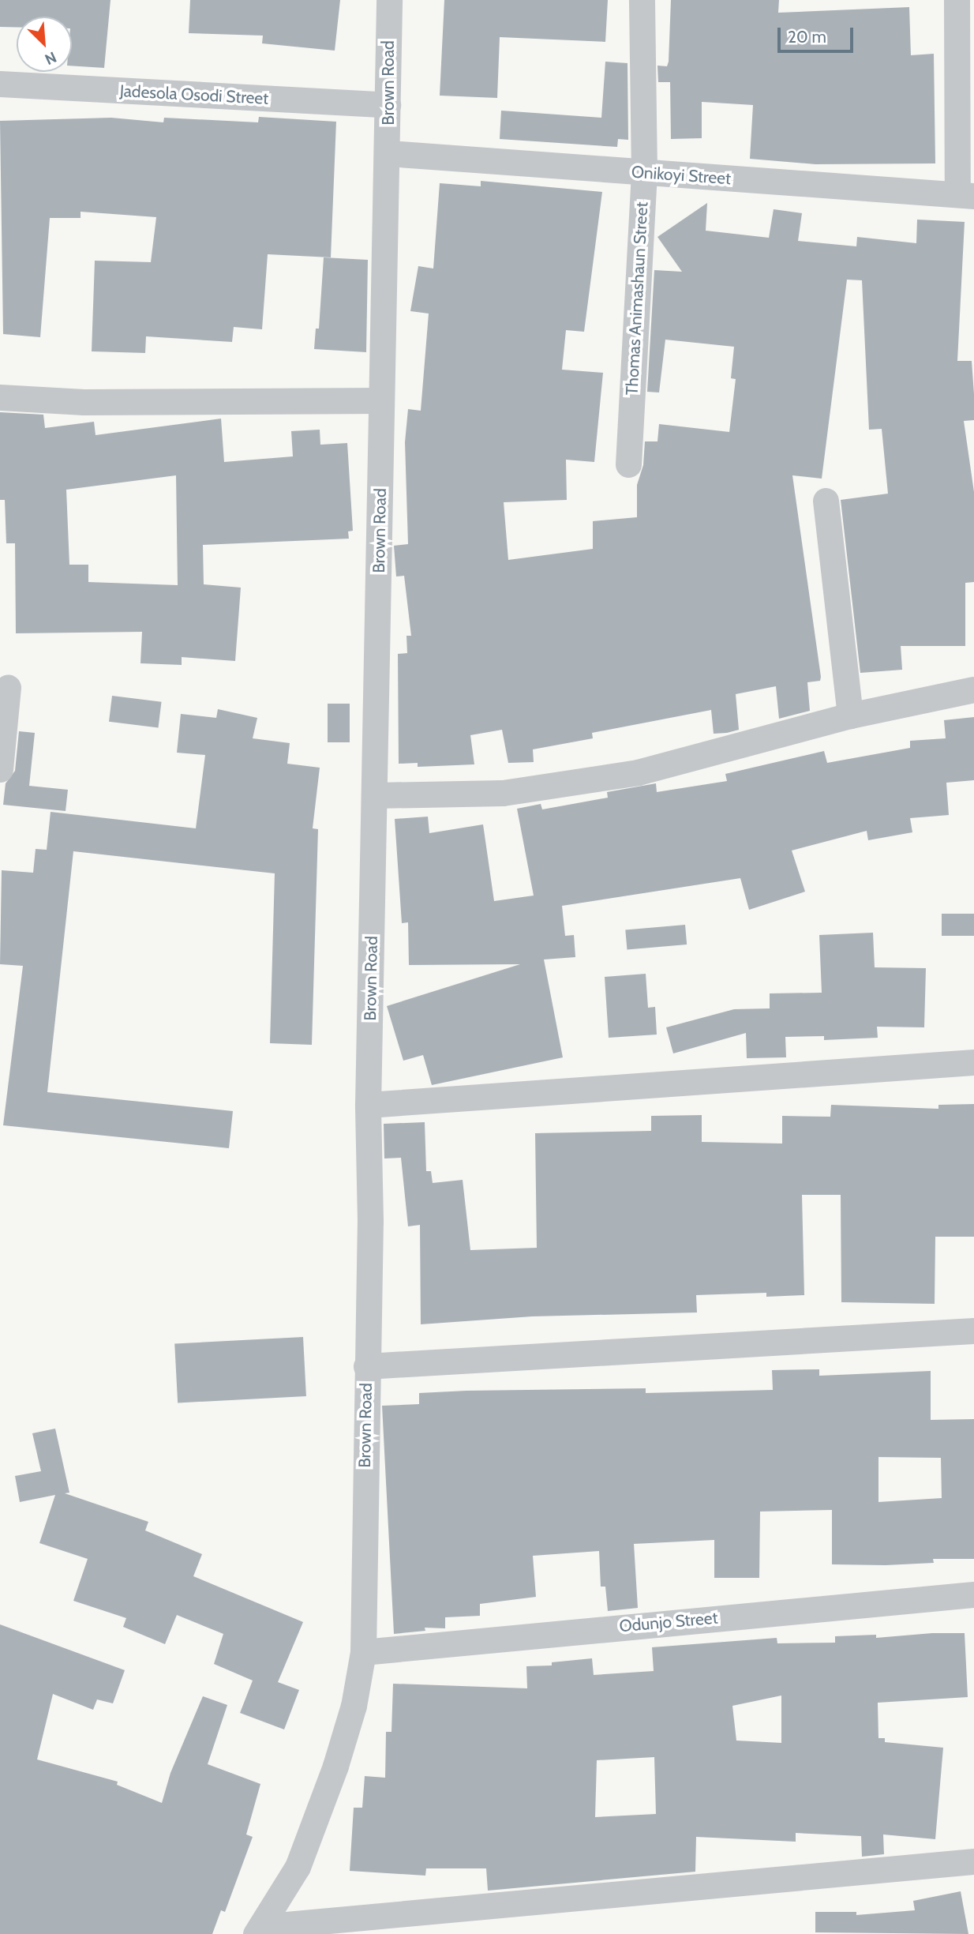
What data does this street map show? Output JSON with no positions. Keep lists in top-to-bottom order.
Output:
{
  "streets": {
    "street": [
      "Brown Road",
      "Jadesola Osodi Street",
      "Onikoyi Street",
      "Thomas Animashaun Street",
      "Odunjo Street"
    ]
  },
  "crossings": [
    ["Brown Road", "Jadesola Osodi Street"],
    ["Brown Road", "Onikoyi Street"],
    ["Brown Road", "Odunjo Street"],
    ["Onikoyi Street", "Thomas Animashaun Street"]
  ],
  "scale_bar": "20 m",
  "north": "bottom right"
}
